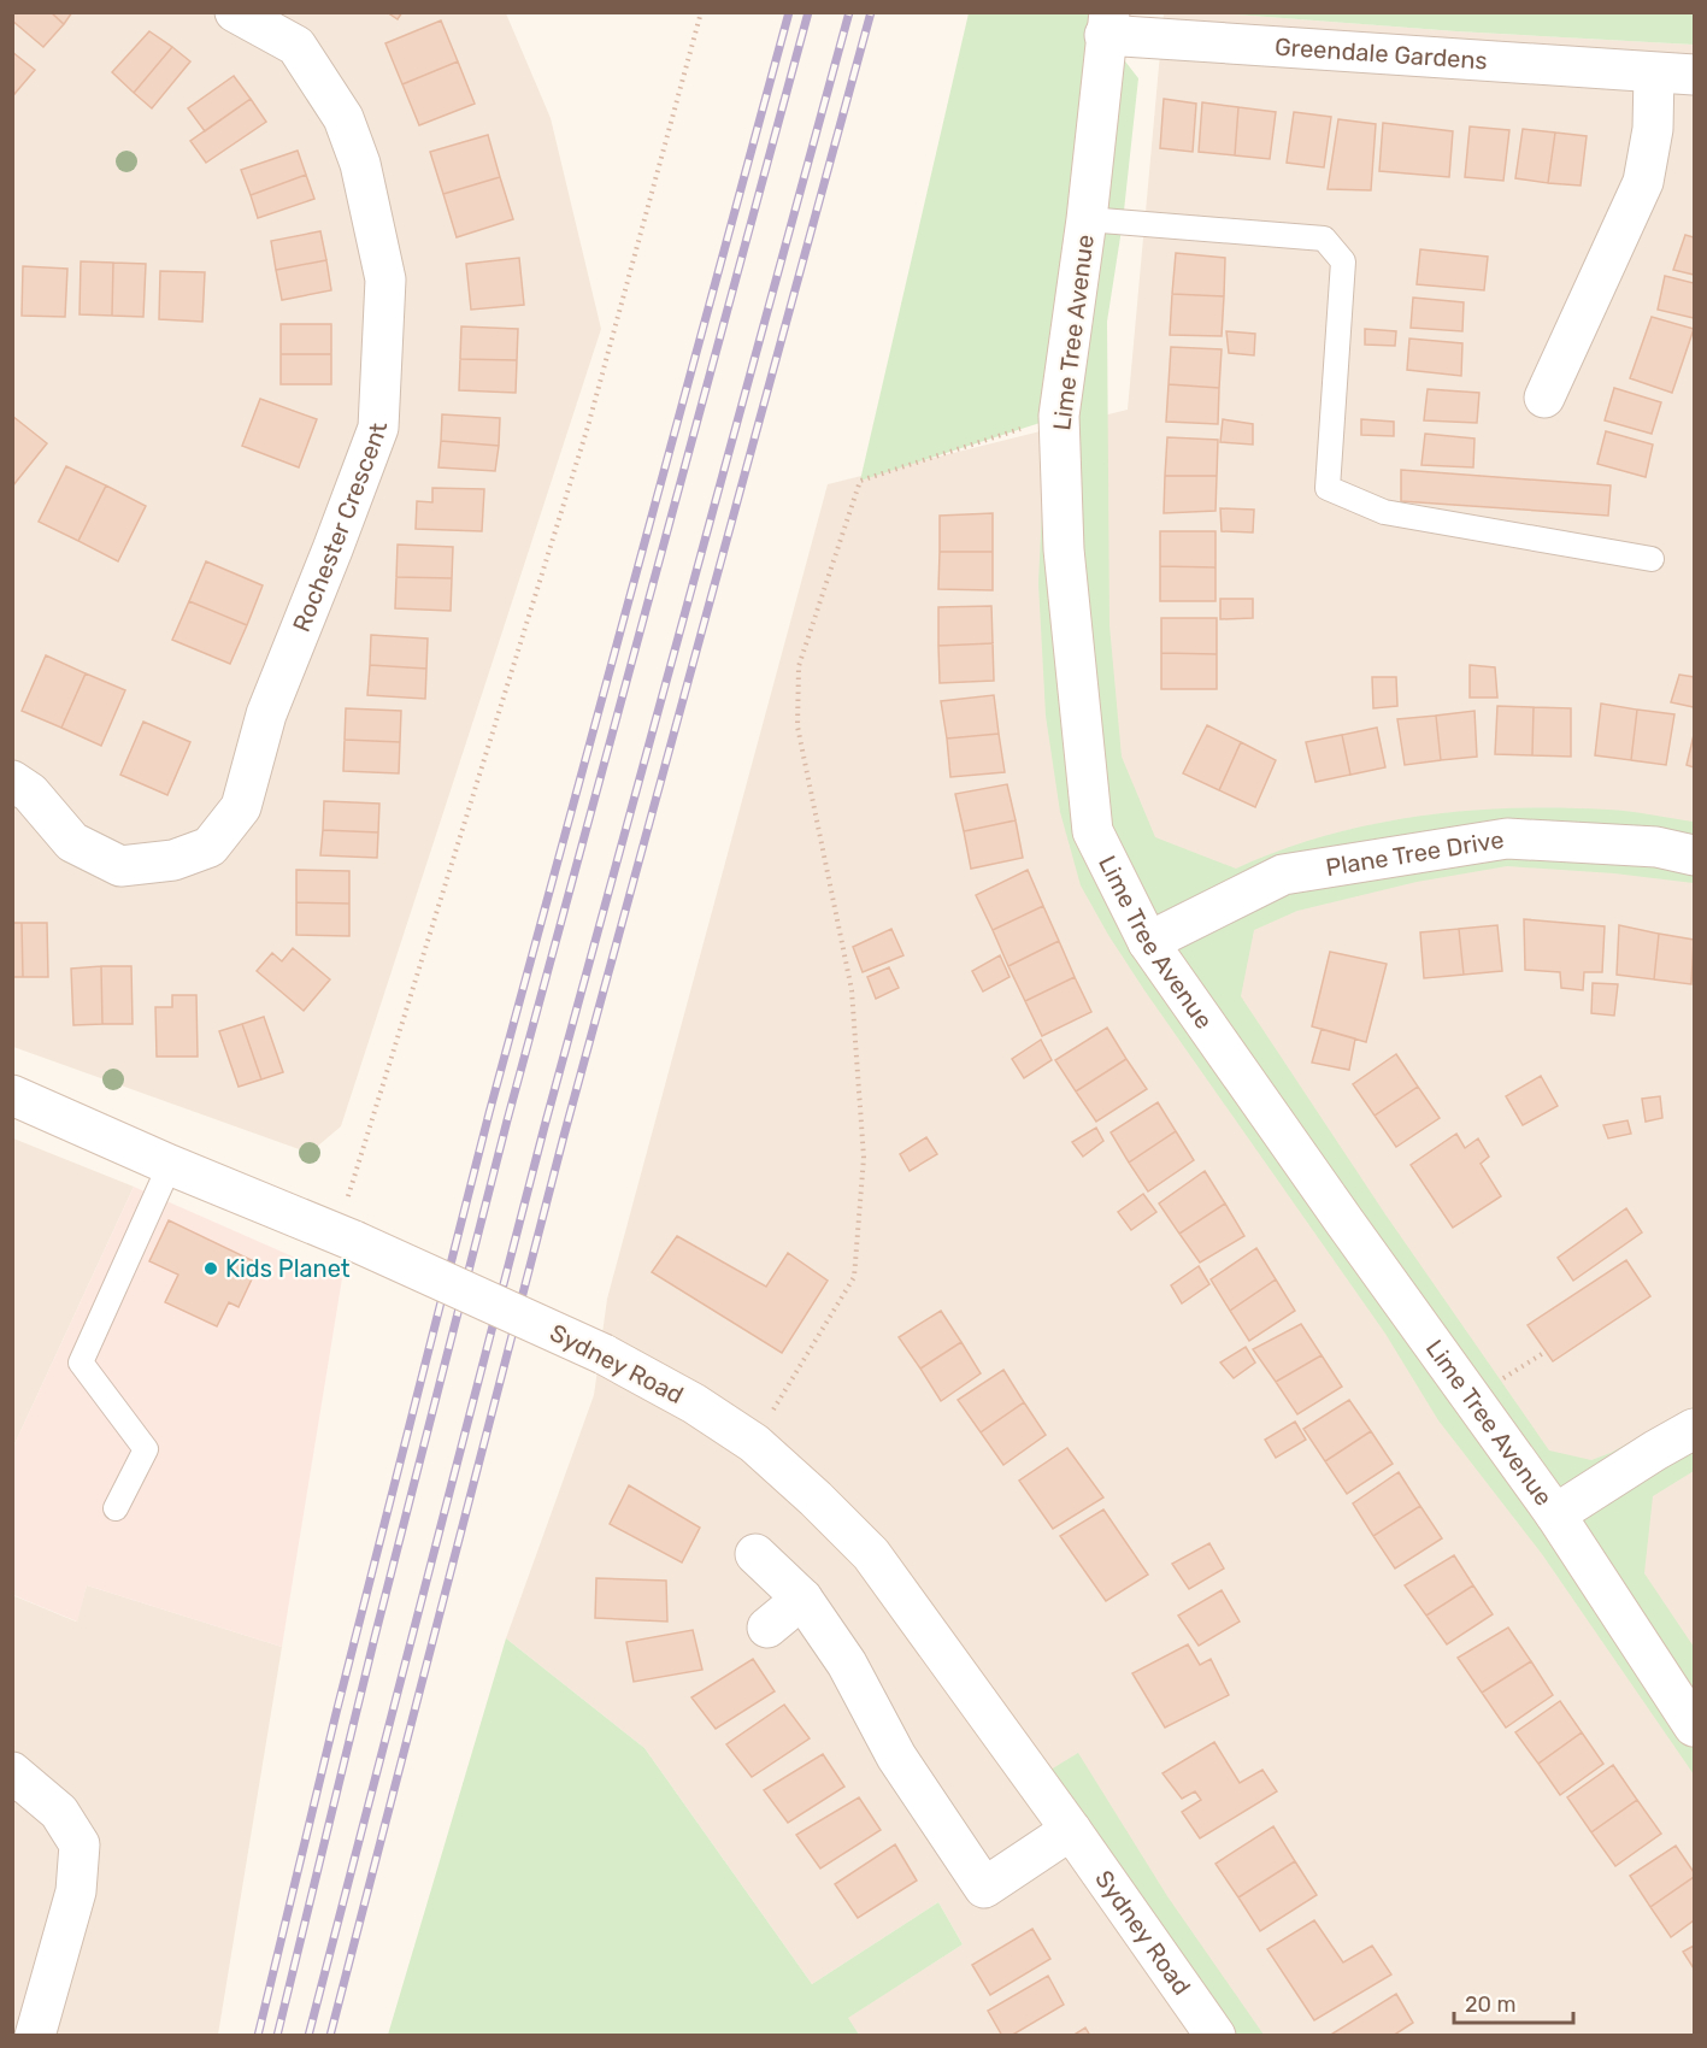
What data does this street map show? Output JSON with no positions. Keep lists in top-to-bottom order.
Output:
{
  "streets": {
    "street": [
      "Greendale Gardens",
      "Lime Tree Avenue",
      "Rochester Crescent",
      "Plane Tree Drive",
      "Sydney Road"
    ]
  },
  "crossings": [
    ["Greendale Gardens", "Lime Tree Avenue"],
    ["Lime Tree Avenue", "Plane Tree Drive"]
  ],
  "places": ["Kids Planet"],
  "scale_bar": "20 m"
}
